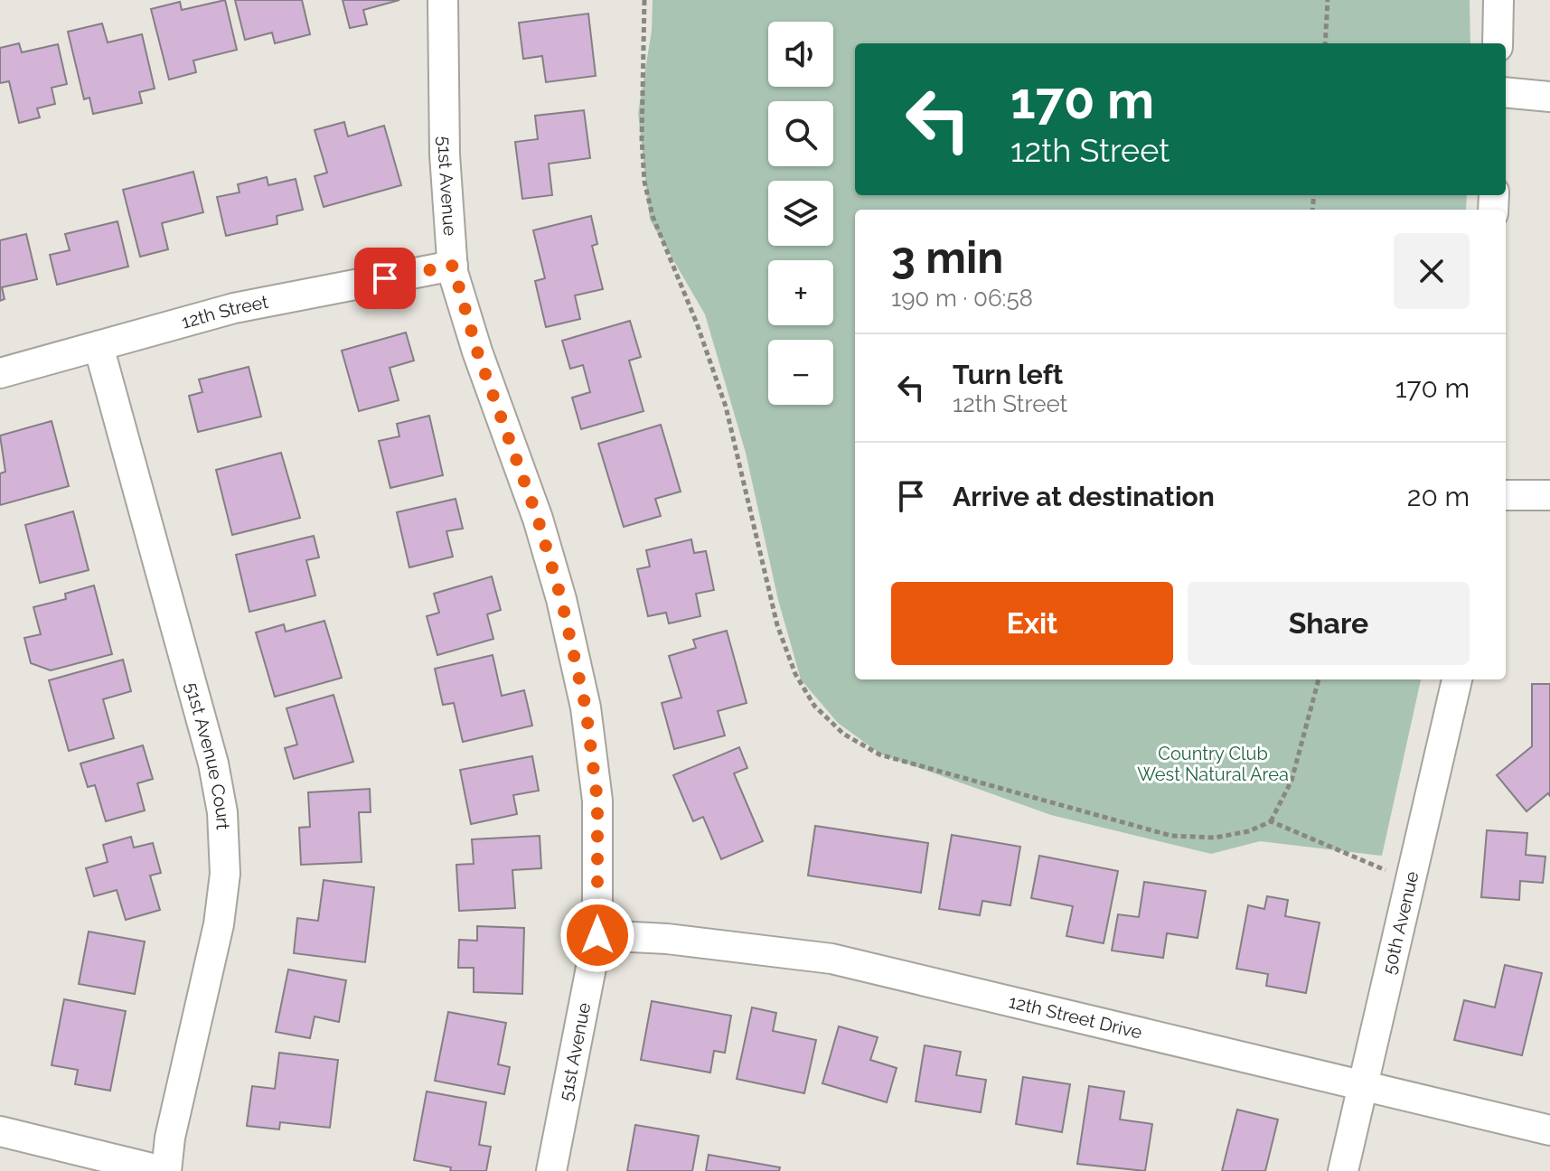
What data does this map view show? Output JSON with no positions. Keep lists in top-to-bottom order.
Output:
{
  "streets": {
    "street": [
      "51st Avenue",
      "12th Street",
      "51st Avenue Court",
      "50th Avenue",
      "12th Street Drive"
    ]
  },
  "crossings": [
    ["51st Avenue", "12th Street"],
    ["51st Avenue", "12th Street Drive"],
    ["12th Street", "51st Avenue Court"],
    ["50th Avenue", "12th Street Drive"]
  ],
  "parks": ["Country Club West Natural Area"],
  "page": {
    "map_buttons": ["+", "−"],
    "turn": ["170 m", "12th Street"],
    "heading": ["3 min", "190 m · 06:58"],
    "list": [
      {
        "name": "Turn left",
        "note": "12th Street",
        "value": "170 m"
      },
      {
        "name": "Arrive at destination",
        "value": "20 m"
      }
    ],
    "buttons": ["Exit", "Share"]
  }
}
